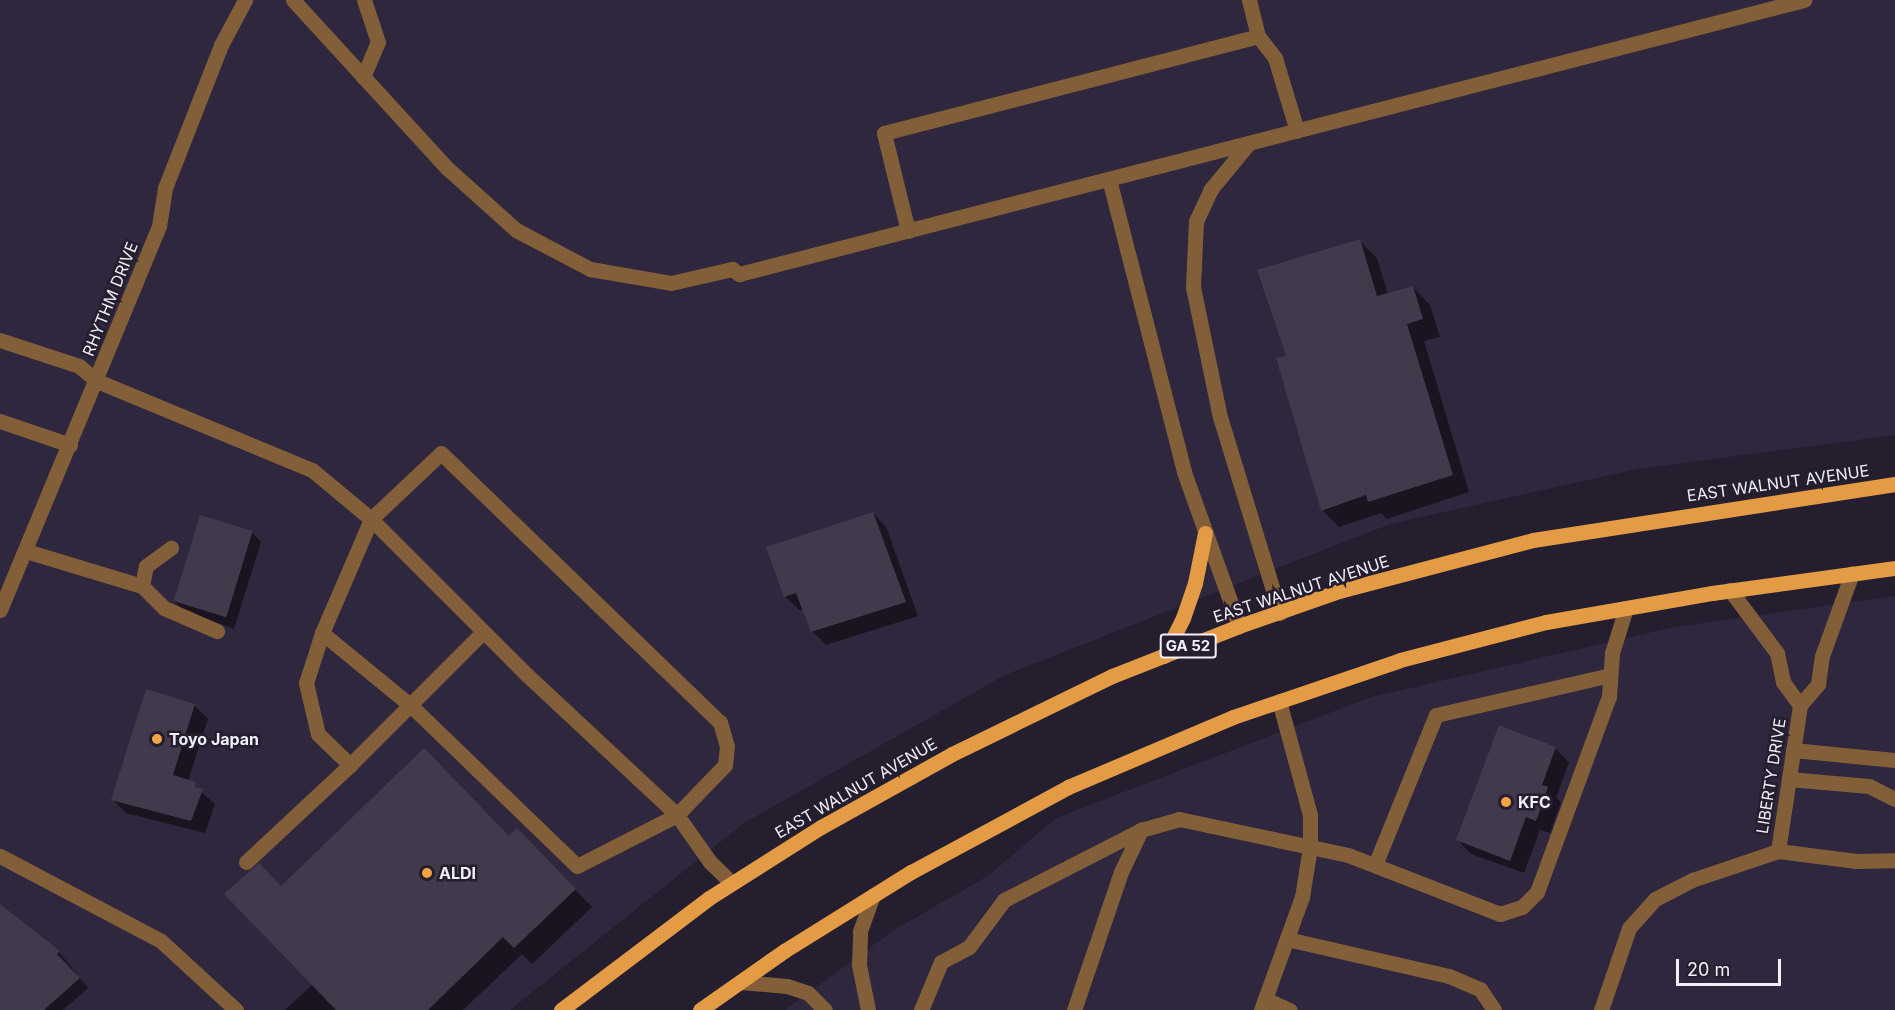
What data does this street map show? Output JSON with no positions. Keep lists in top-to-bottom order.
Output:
{
  "streets": {
    "main road": ["EAST WALNUT AVENUE", "GA 52"],
    "street": ["RHYTHM DRIVE", "LIBERTY DRIVE"]
  },
  "places": ["Toyo Japan", "KFC", "ALDI"],
  "scale_bar": "20 m"
}
